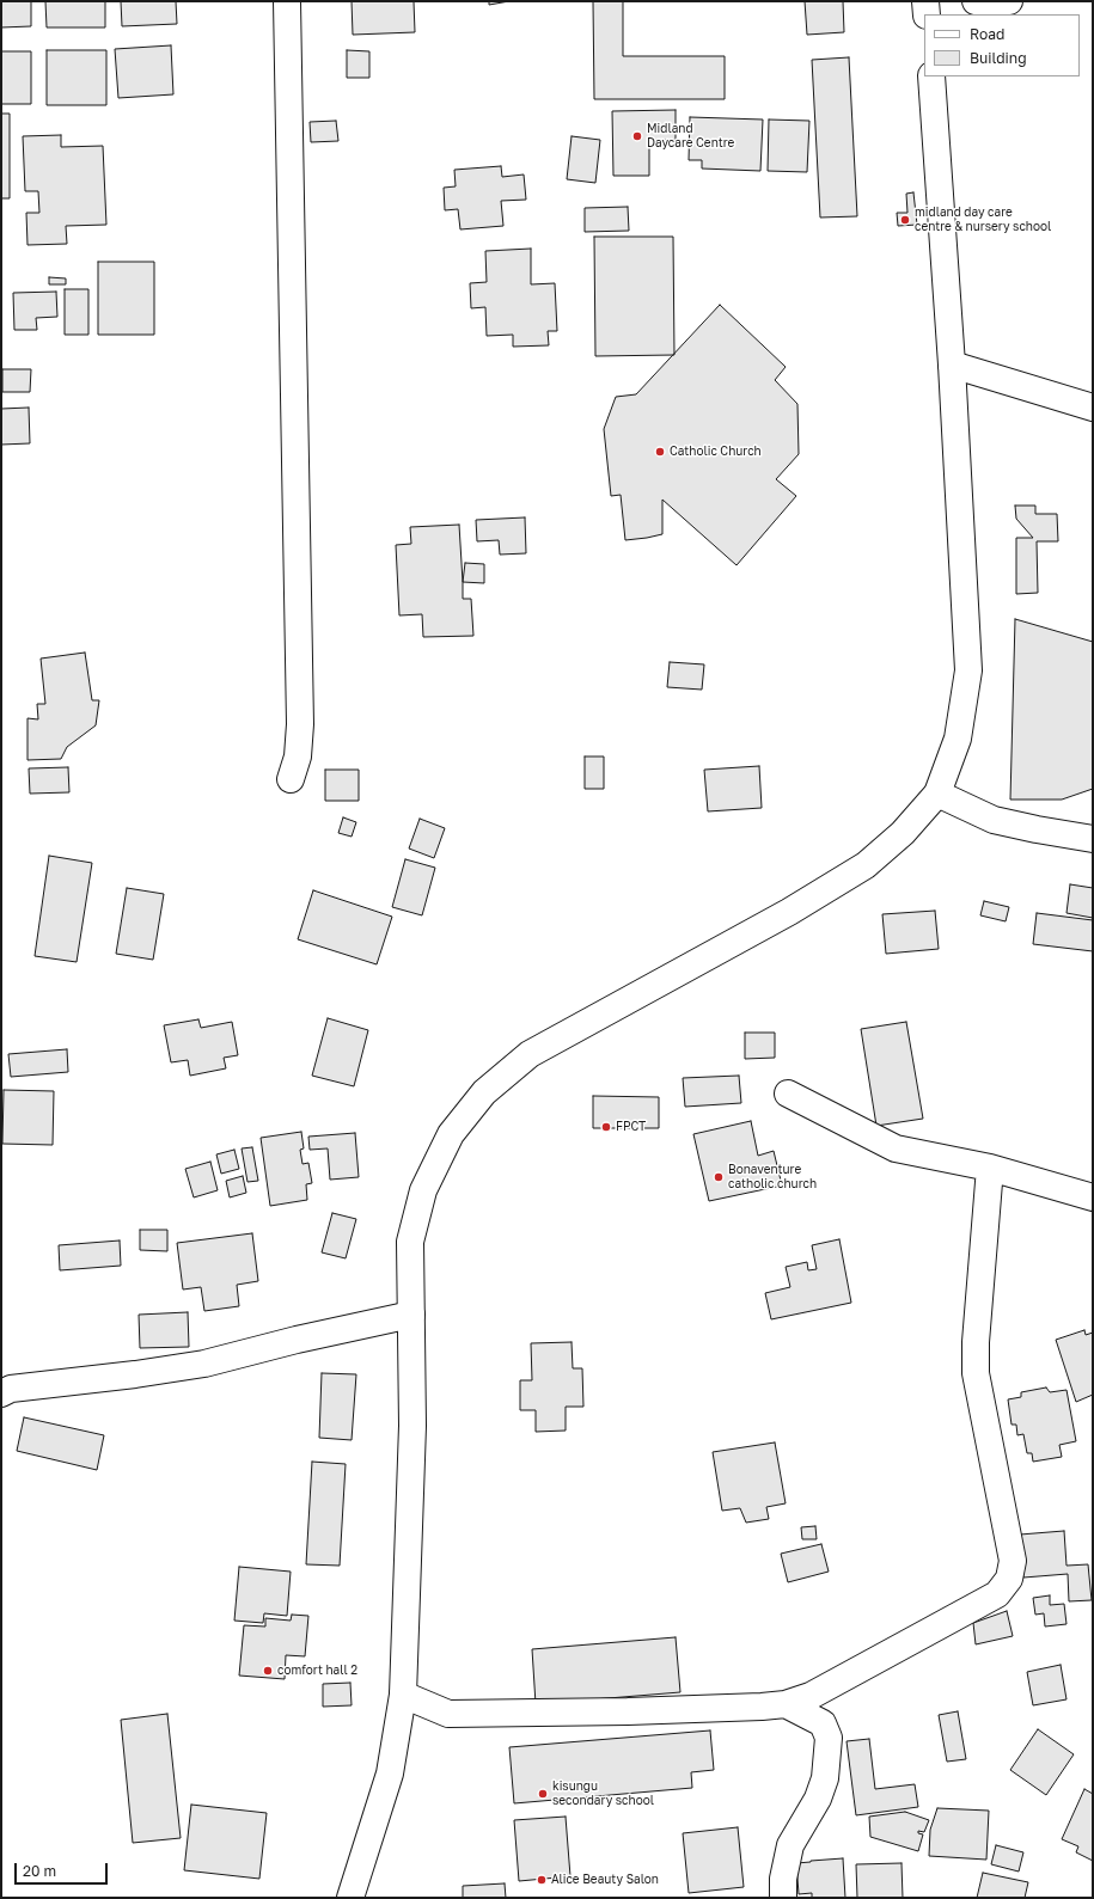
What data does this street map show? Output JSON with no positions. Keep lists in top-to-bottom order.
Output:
{
  "places": [
    "Midland Daycare Centre",
    "midland day care centre & nursery school",
    "Catholic Church",
    "FPCT",
    "Bonaventure catholic church",
    "comfort hall 2",
    "kisungu secondary school",
    "Alice Beauty Salon"
  ],
  "legend": ["Road", "Building"],
  "scale_bar": "20 m"
}
